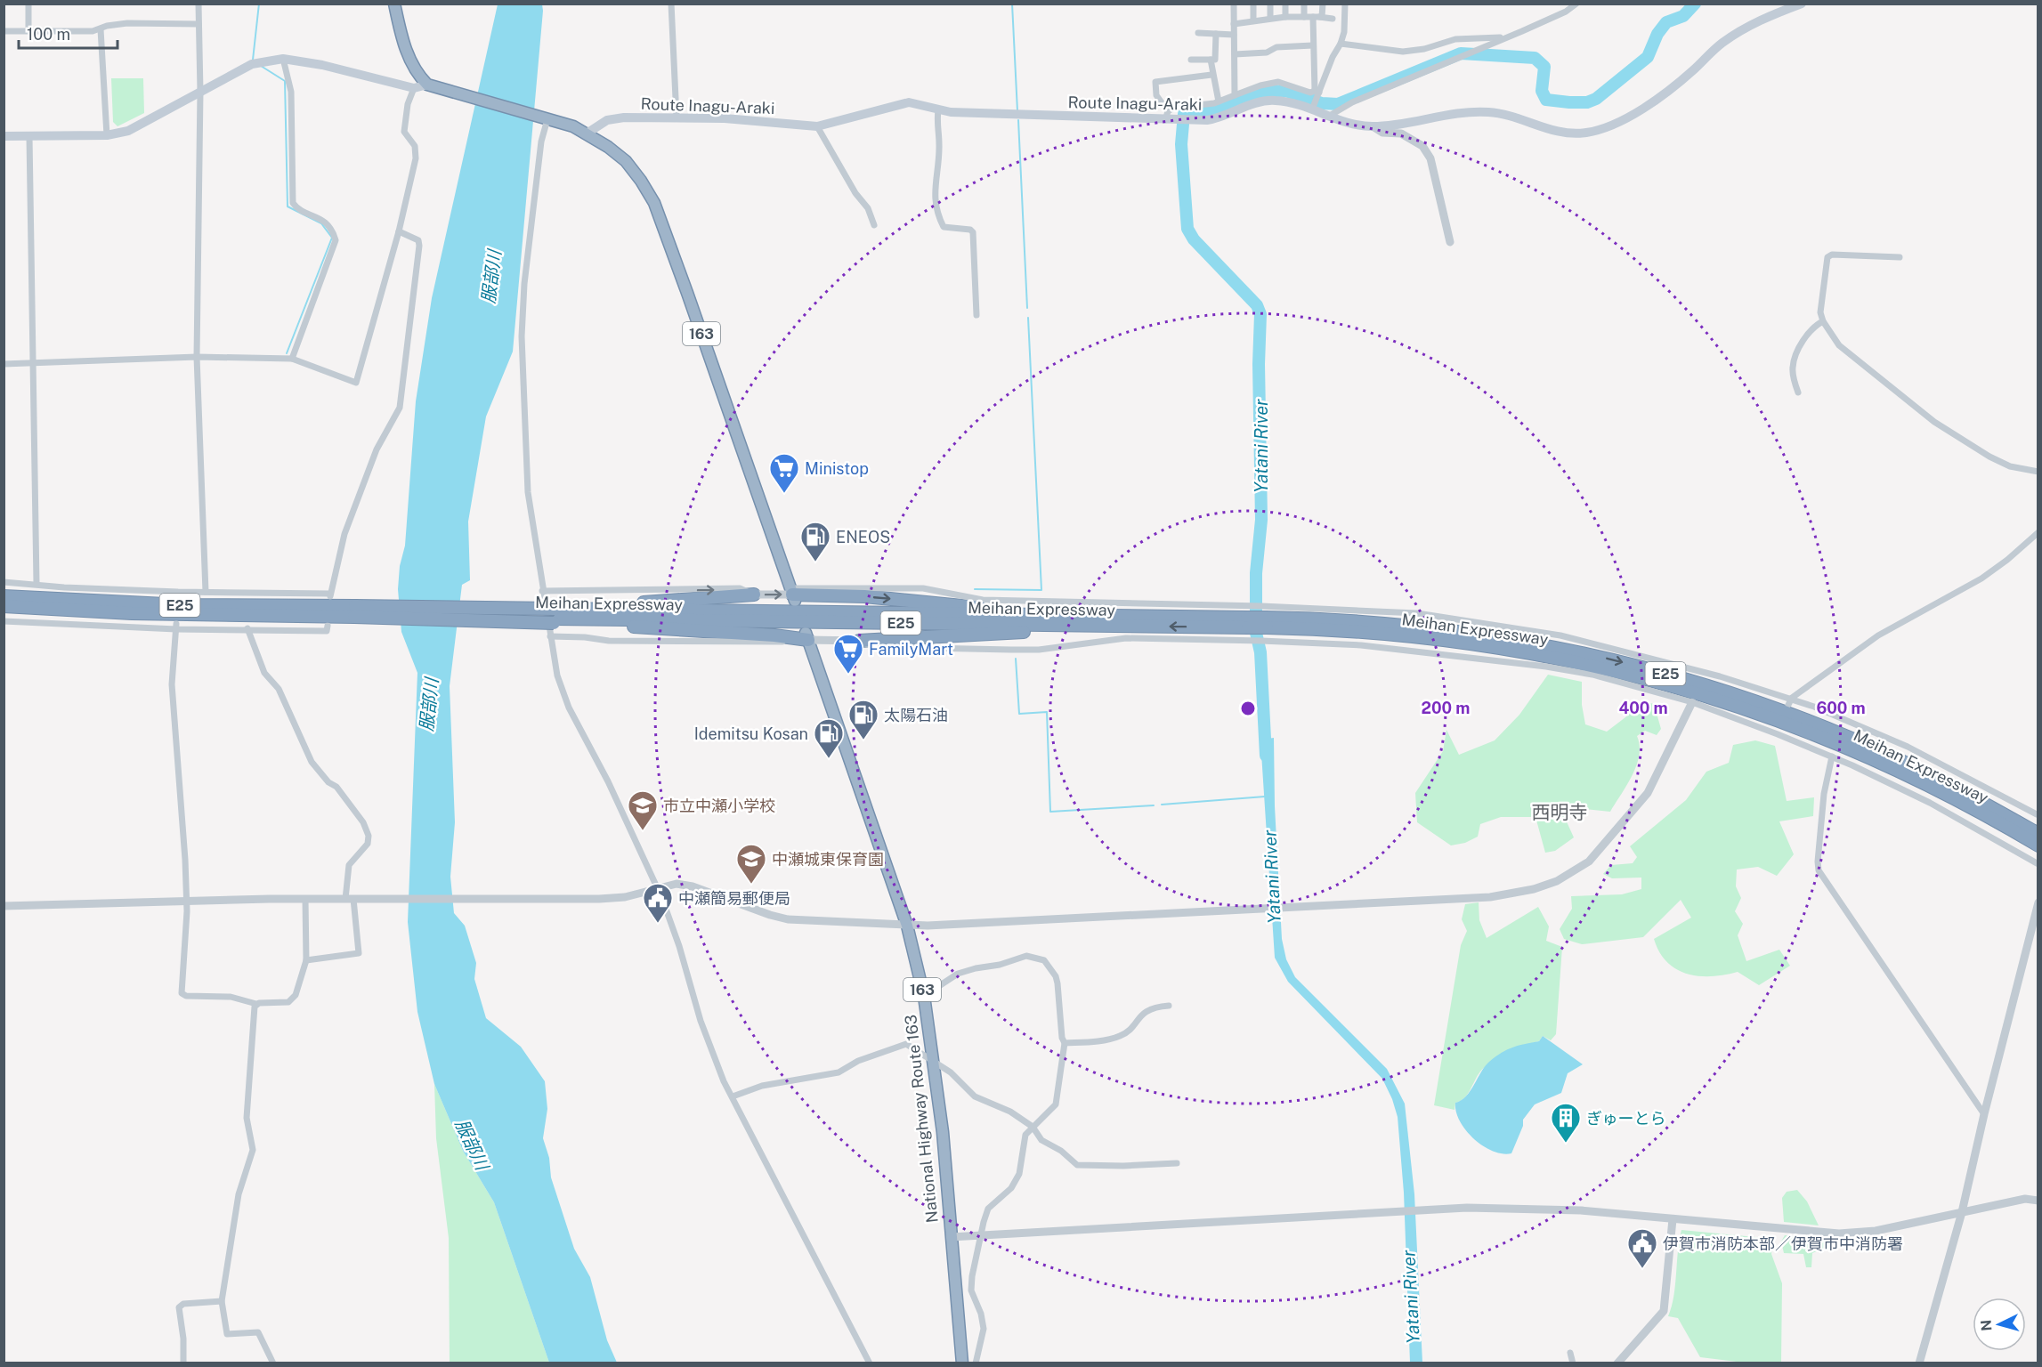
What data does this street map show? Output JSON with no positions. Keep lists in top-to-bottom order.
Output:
{
  "streets": {
    "highway": [
      "163",
      "Meihan Expressway",
      "E25",
      "National Highway Route 163"
    ],
    "main road": ["Route Inagu-Araki"]
  },
  "crossings": [
    ["Route Inagu-Araki", "163"]
  ],
  "districts": ["西明寺"],
  "water": ["服部川", "Yatani River"],
  "places": {
    "supermarket": ["Ministop", "FamilyMart"],
    "fuel station": ["ENEOS", "太陽石油", "Idemitsu Kosan"],
    "school or university": ["市立中瀬小学校", "中瀬城東保育園"],
    "public building": ["中瀬簡易郵便局", "伊賀市消防本部／伊賀市中消防署"],
    "building": ["ぎゅーとら"]
  },
  "scale_bar": "100 m",
  "north": "left",
  "rings": ["200 m", "400 m", "600 m"]
}
